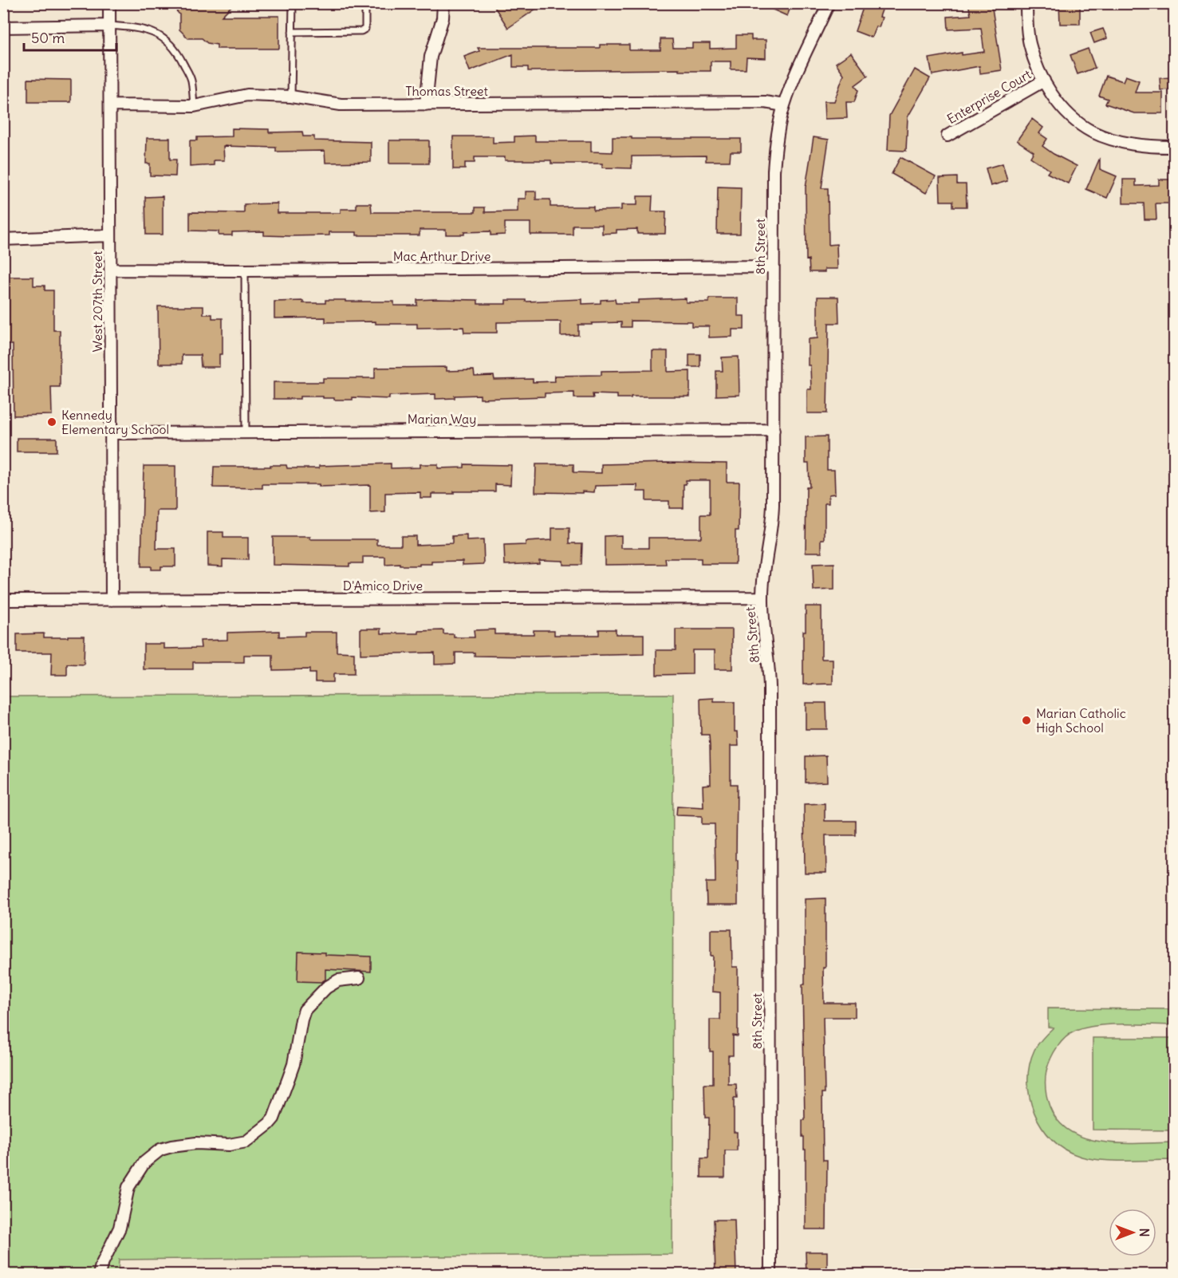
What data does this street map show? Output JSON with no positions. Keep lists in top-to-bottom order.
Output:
{
  "streets": {
    "street": [
      "Thomas Street",
      "Enterprise Court",
      "8th Street",
      "Mac Arthur Drive",
      "West 207th Street",
      "Marian Way",
      "D'Amico Drive"
    ]
  },
  "crossings": [
    ["Thomas Street", "8th Street"],
    ["Thomas Street", "West 207th Street"],
    ["8th Street", "Mac Arthur Drive"],
    ["8th Street", "Marian Way"],
    ["8th Street", "D'Amico Drive"],
    ["Mac Arthur Drive", "West 207th Street"],
    ["West 207th Street", "Marian Way"],
    ["West 207th Street", "D'Amico Drive"]
  ],
  "places": ["Kennedy Elementary School", "Marian Catholic High School"],
  "scale_bar": "50 m",
  "north": "right"
}
